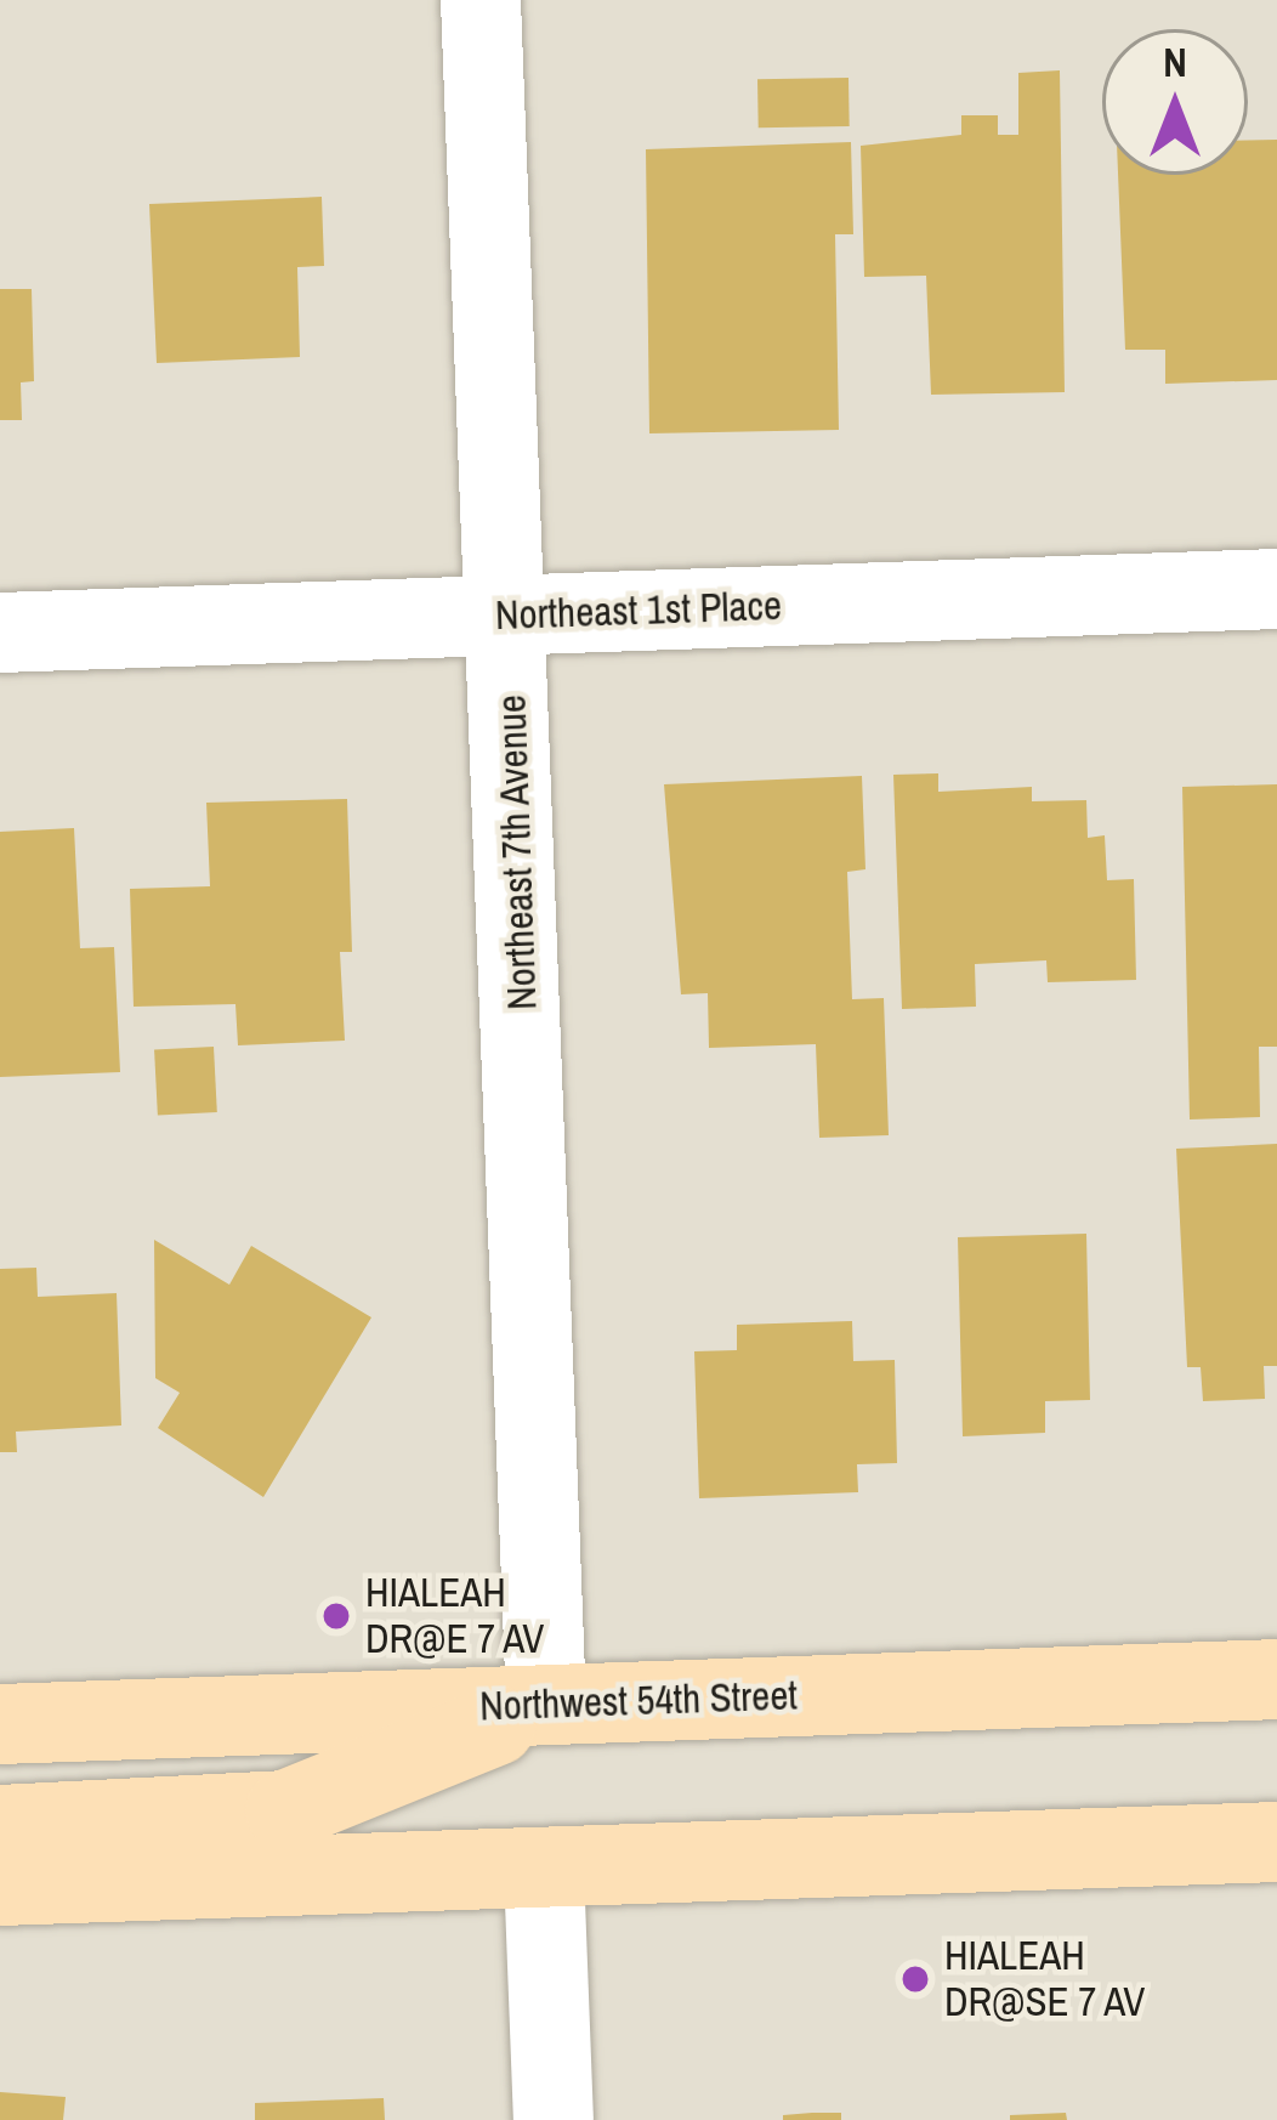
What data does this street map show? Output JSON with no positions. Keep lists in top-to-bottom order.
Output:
{
  "streets": {
    "main road": ["Northwest 54th Street"],
    "street": ["Northeast 1st Place", "Northeast 7th Avenue"]
  },
  "crossings": [
    ["Northeast 1st Place", "Northeast 7th Avenue"],
    ["Northeast 7th Avenue", "Northwest 54th Street"]
  ],
  "places": ["HIALEAH DR@E 7 AV", "HIALEAH DR@SE 7 AV"],
  "north": "top"
}
